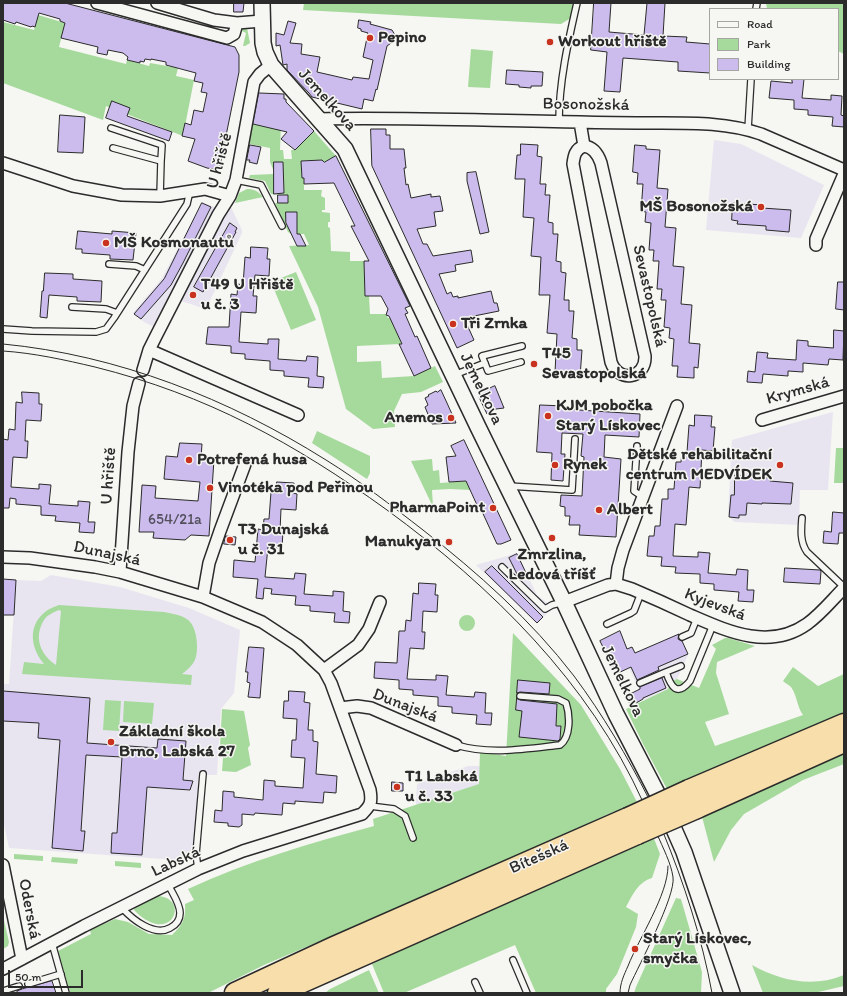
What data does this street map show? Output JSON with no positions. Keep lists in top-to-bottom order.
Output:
{
  "streets": {
    "highway": ["Bítešská"],
    "street": [
      "Jemelkova",
      "Bosonožská",
      "U hřiště",
      "Sevastopolská",
      "Krymská",
      "Dunajská",
      "Kyjevská",
      "Labská",
      "Oderská"
    ]
  },
  "crossings": [
    ["Jemelkova", "Bosonožská"],
    ["Jemelkova", "U hřiště"],
    ["U hřiště", "Dunajská"],
    ["Dunajská", "Labská"],
    ["Labská", "Oderská"]
  ],
  "places": [
    "Pepino",
    "Workout hřiště",
    "MŠ Bosonožská",
    "MŠ Kosmonautů",
    "T49 U Hřiště u č. 3",
    "Tři Zrnka",
    "T45 Sevastopolská",
    "KJM pobočka Starý Lískovec",
    "Anemos",
    "Potrefená husa",
    "Rynek",
    "Dětské rehabilitační centrum MEDVÍDEK",
    "Vinotéka pod Peřinou",
    "PharmaPoint",
    "Albert",
    "Zmrzlina, Ledová tříšť",
    "T3 Dunajská u č. 31",
    "Manukyan",
    "Základní škola Brno, Labská 27",
    "T1 Labská u č. 33",
    "Starý Lískovec, smyčka"
  ],
  "house_numbers": ["654/21a"],
  "legend": ["Road", "Park", "Building"],
  "scale_bar": "50 m"
}
